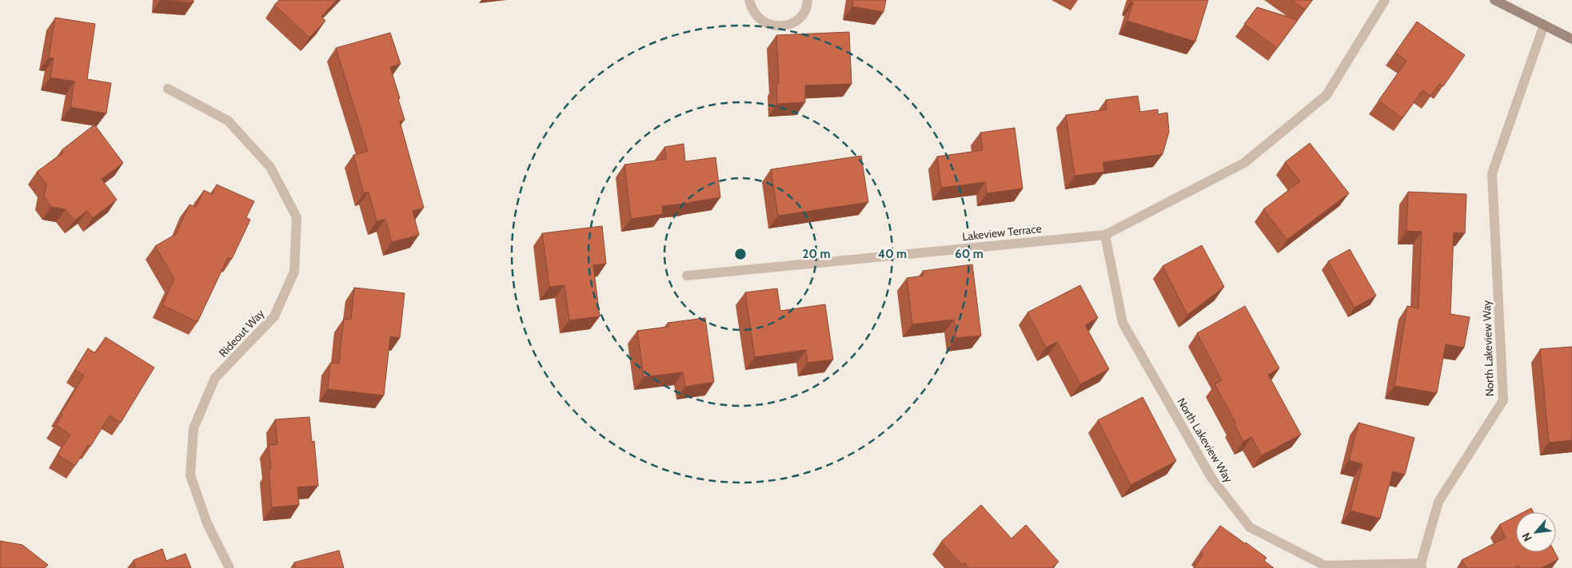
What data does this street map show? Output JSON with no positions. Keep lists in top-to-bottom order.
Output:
{
  "streets": {
    "street": ["Lakeview Terrace", "Rideout Way", "North Lakeview Way"]
  },
  "crossings": [
    ["Lakeview Terrace", "North Lakeview Way"]
  ],
  "north": "bottom left",
  "rings": ["20 m", "40 m", "60 m"]
}
